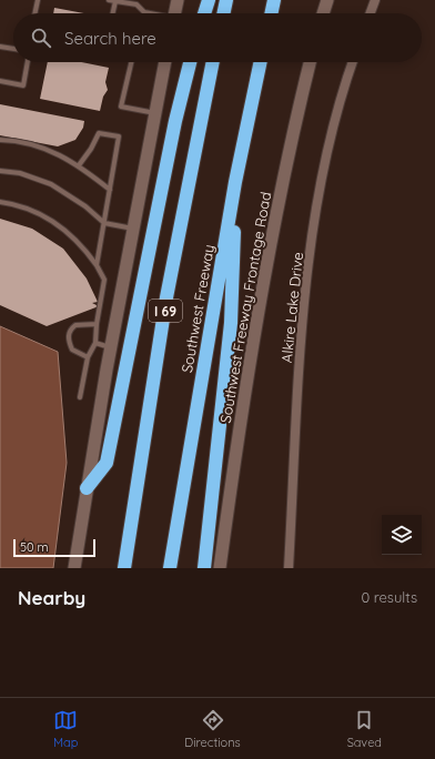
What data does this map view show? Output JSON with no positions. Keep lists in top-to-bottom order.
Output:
{
  "streets": {
    "highway": ["Southwest Freeway", "I 69"],
    "main road": ["Southwest Freeway Frontage Road"],
    "street": ["Alkire Lake Drive"]
  },
  "scale_bar": "50 m",
  "page": {
    "search": "Search here",
    "scale": "50 m",
    "heading": ["Nearby", "0 results"],
    "nav": ["Map", "Directions", "Saved"]
  }
}
